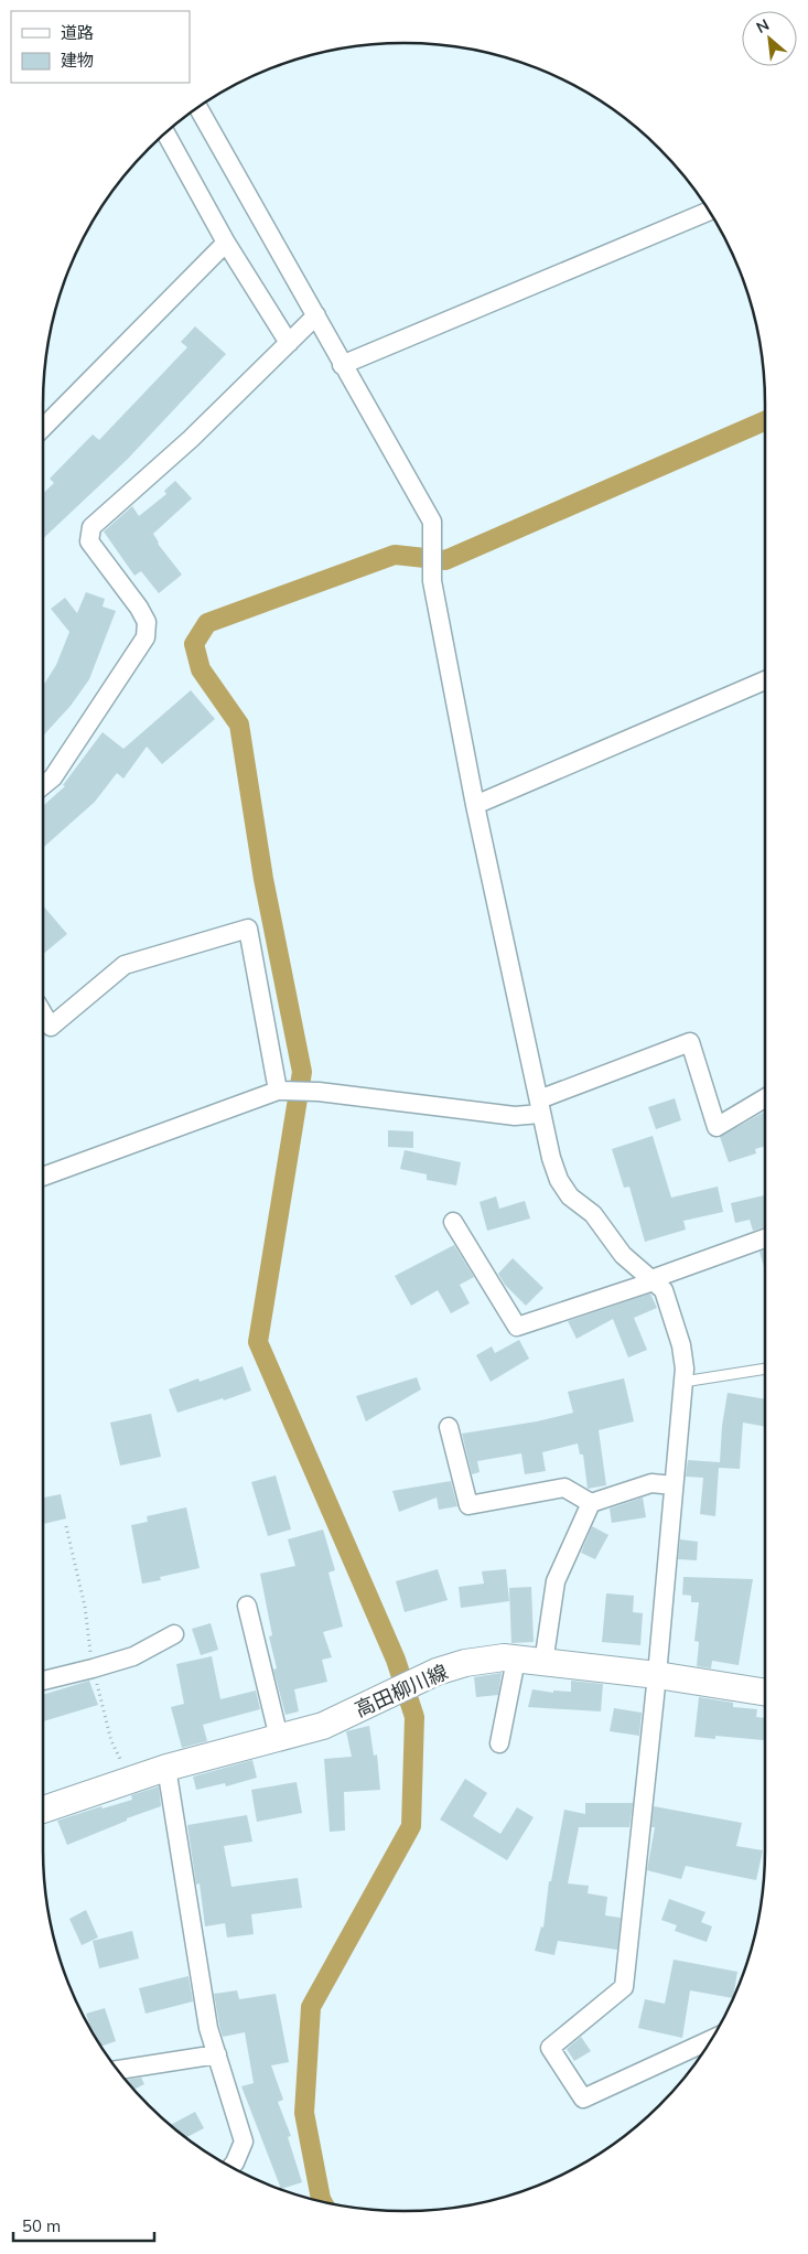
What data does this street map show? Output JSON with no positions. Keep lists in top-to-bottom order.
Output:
{
  "streets": {
    "main road": ["高田柳川線"]
  },
  "legend": ["道路", "建物"],
  "scale_bar": "50 m",
  "north": "top left"
}
